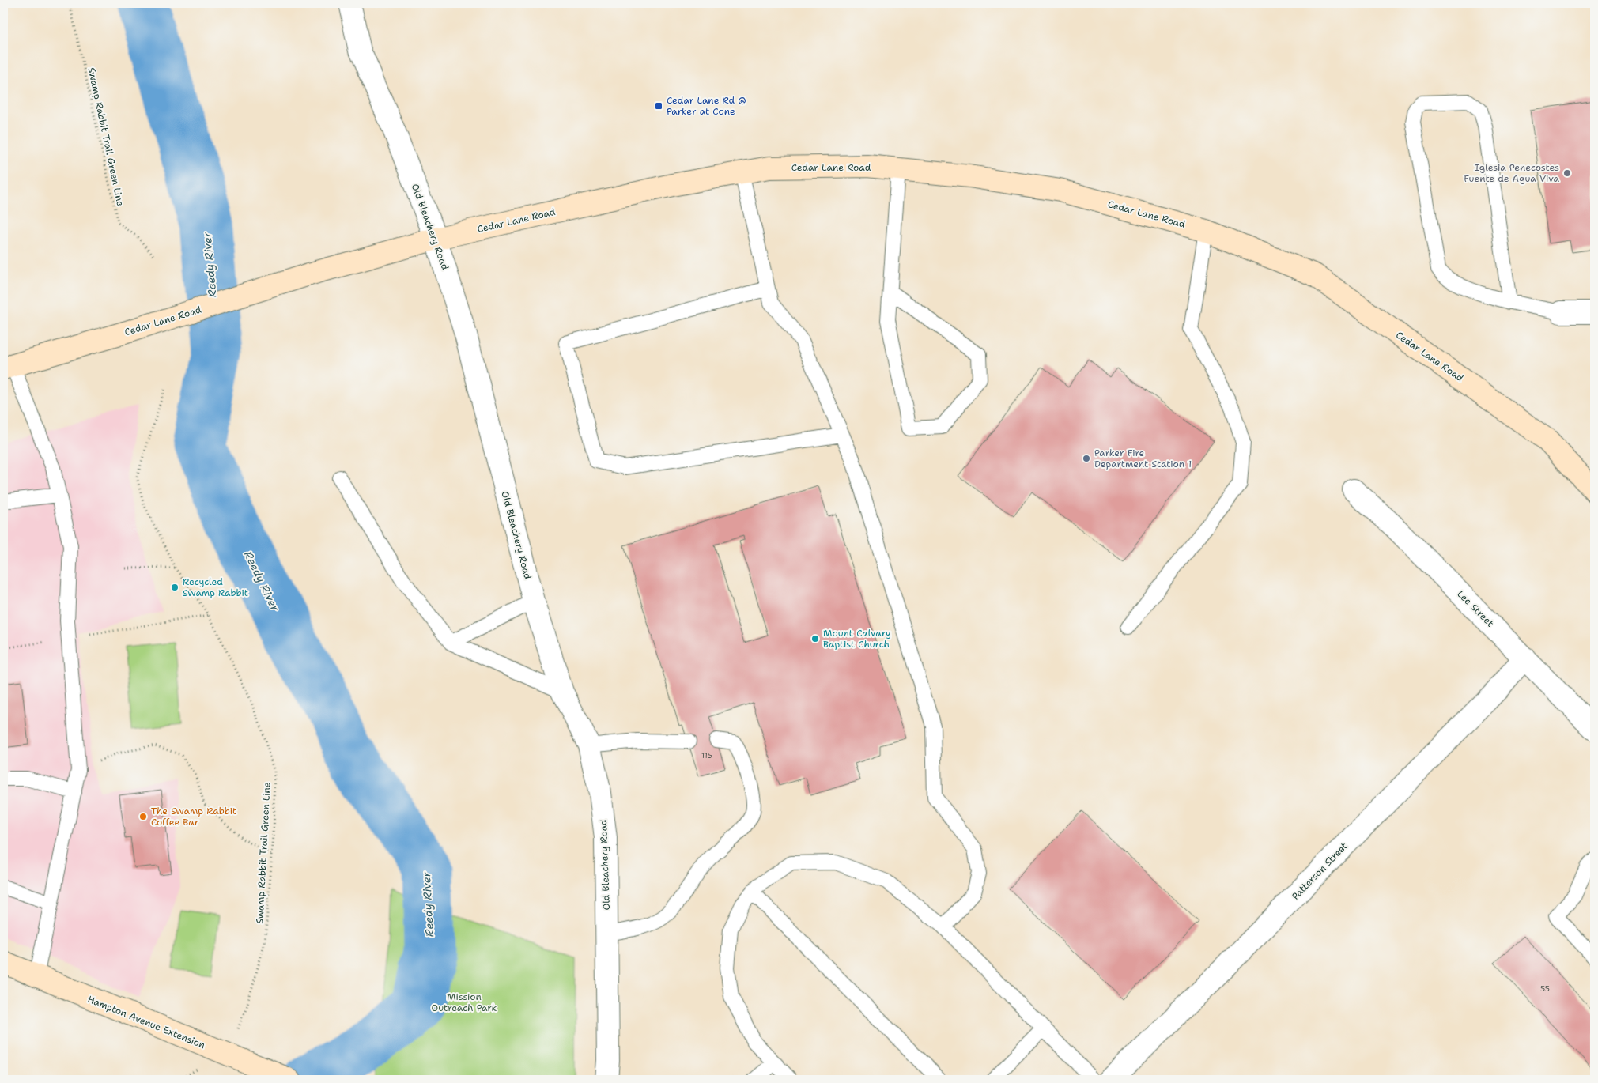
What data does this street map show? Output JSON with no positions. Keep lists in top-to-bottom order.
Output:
{
  "streets": {
    "main road": ["Cedar Lane Road", "Hampton Avenue Extension"],
    "street": ["Old Bleachery Road", "Lee Street", "Patterson Street"],
    "path": ["Swamp Rabbit Trail Green Line"]
  },
  "crossings": [
    ["Cedar Lane Road", "Old Bleachery Road"],
    ["Lee Street", "Patterson Street"]
  ],
  "water": ["Reedy River"],
  "parks": ["Mission Outreach Park"],
  "places": {
    "transit": ["Cedar Lane Rd @ Parker at Cone"],
    "other": [
      "Iglesia Penecostes Fuente de Agua Viva",
      "Parker Fire Department Station 1",
      "Recycled Swamp Rabbit",
      "Mount Calvary Baptist Church",
      "The Swamp Rabbit Coffee Bar"
    ]
  },
  "house_numbers": ["115", "55"]
}
